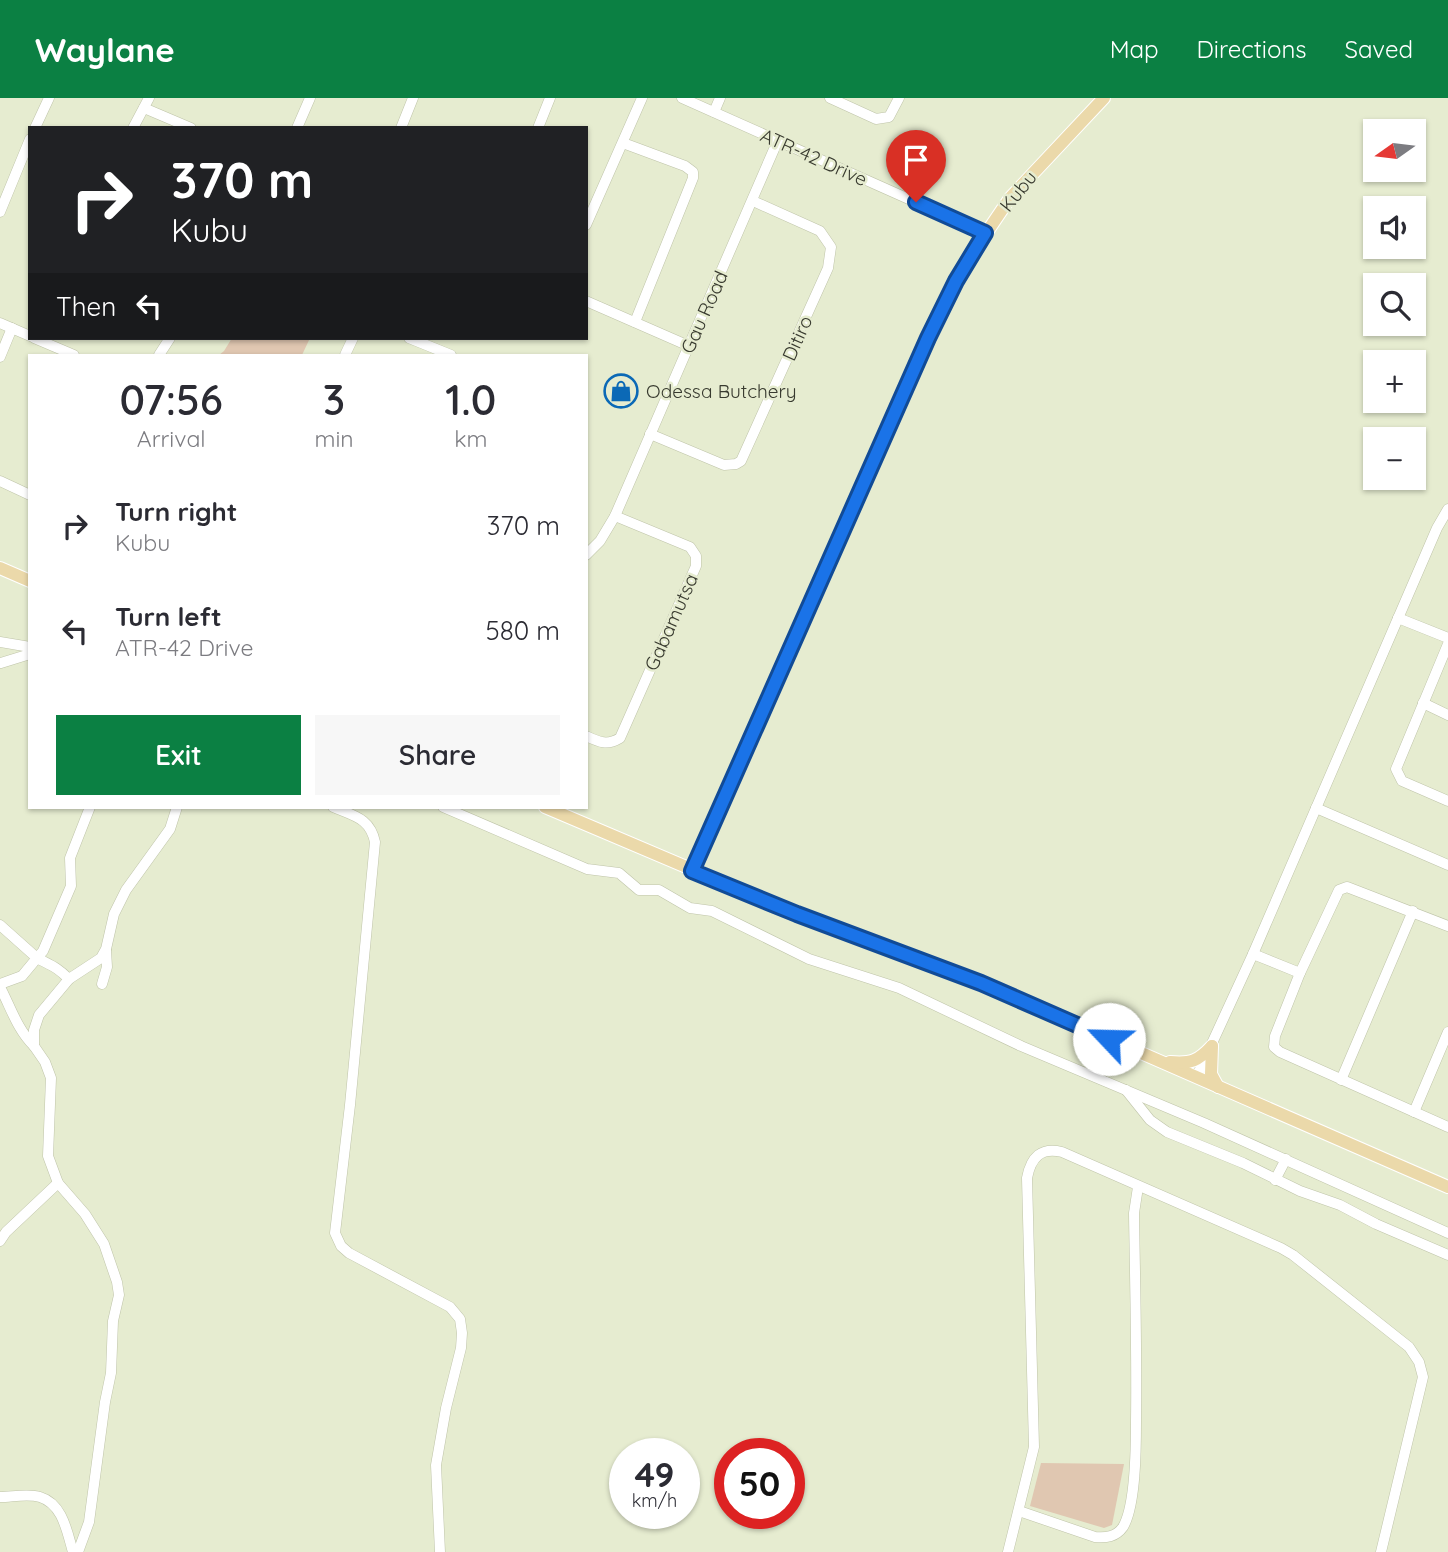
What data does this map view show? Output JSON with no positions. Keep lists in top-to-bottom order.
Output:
{
  "streets": {
    "main road": ["Kubu"],
    "street": [
      "ATR-42 Drive",
      "Gau Road",
      "Ditiro",
      "Gabamutsa"
    ]
  },
  "crossings": [
    ["ATR-42 Drive", "Kubu"],
    ["ATR-42 Drive", "Gau Road"],
    ["Gau Road", "Ditiro"],
    ["Gau Road", "Gabamutsa"]
  ],
  "places": {
    "shop": ["Odessa Butchery"]
  },
  "north": "left",
  "page": {
    "header": "Waylane",
    "nav": ["Map", "Directions", "Saved"],
    "map_buttons": ["+", "−"],
    "turn": ["370 m", "Kubu"],
    "then": "Then",
    "eta": [
      "07:56",
      "Arrival",
      "3",
      "min",
      "1.0",
      "km"
    ],
    "list": [
      {
        "name": "Turn right",
        "note": "Kubu",
        "value": "370 m"
      },
      {
        "name": "Turn left",
        "note": "ATR-42 Drive",
        "value": "580 m"
      }
    ],
    "buttons": ["Exit", "Share"],
    "speed": "49 km/h",
    "limit": "50"
  }
}
